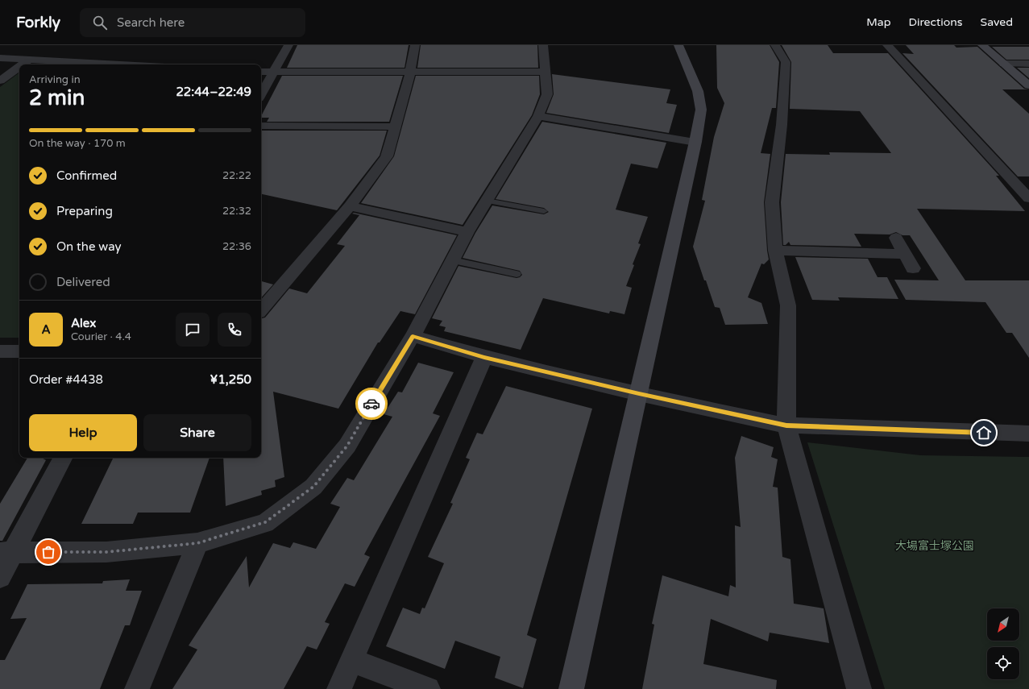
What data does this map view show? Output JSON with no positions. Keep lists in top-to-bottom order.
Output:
{
  "parks": ["大場富士塚公園"],
  "north": "bottom left",
  "page": {
    "header": "Forkly",
    "search": "Search here",
    "nav": ["Map", "Directions", "Saved"],
    "heading": ["2 min", "Arriving in", "22:44–22:49"],
    "panel": [
      "Alex",
      "Courier · 4.4",
      "Order #4438",
      "¥1,250"
    ],
    "bar": "On the way · 170 m",
    "list": [
      ["Confirmed", "22:22"],
      ["Preparing", "22:32"],
      ["On the way", "22:36"],
      "Delivered"
    ],
    "round": "A",
    "buttons": ["Help", "Share"]
  }
}
